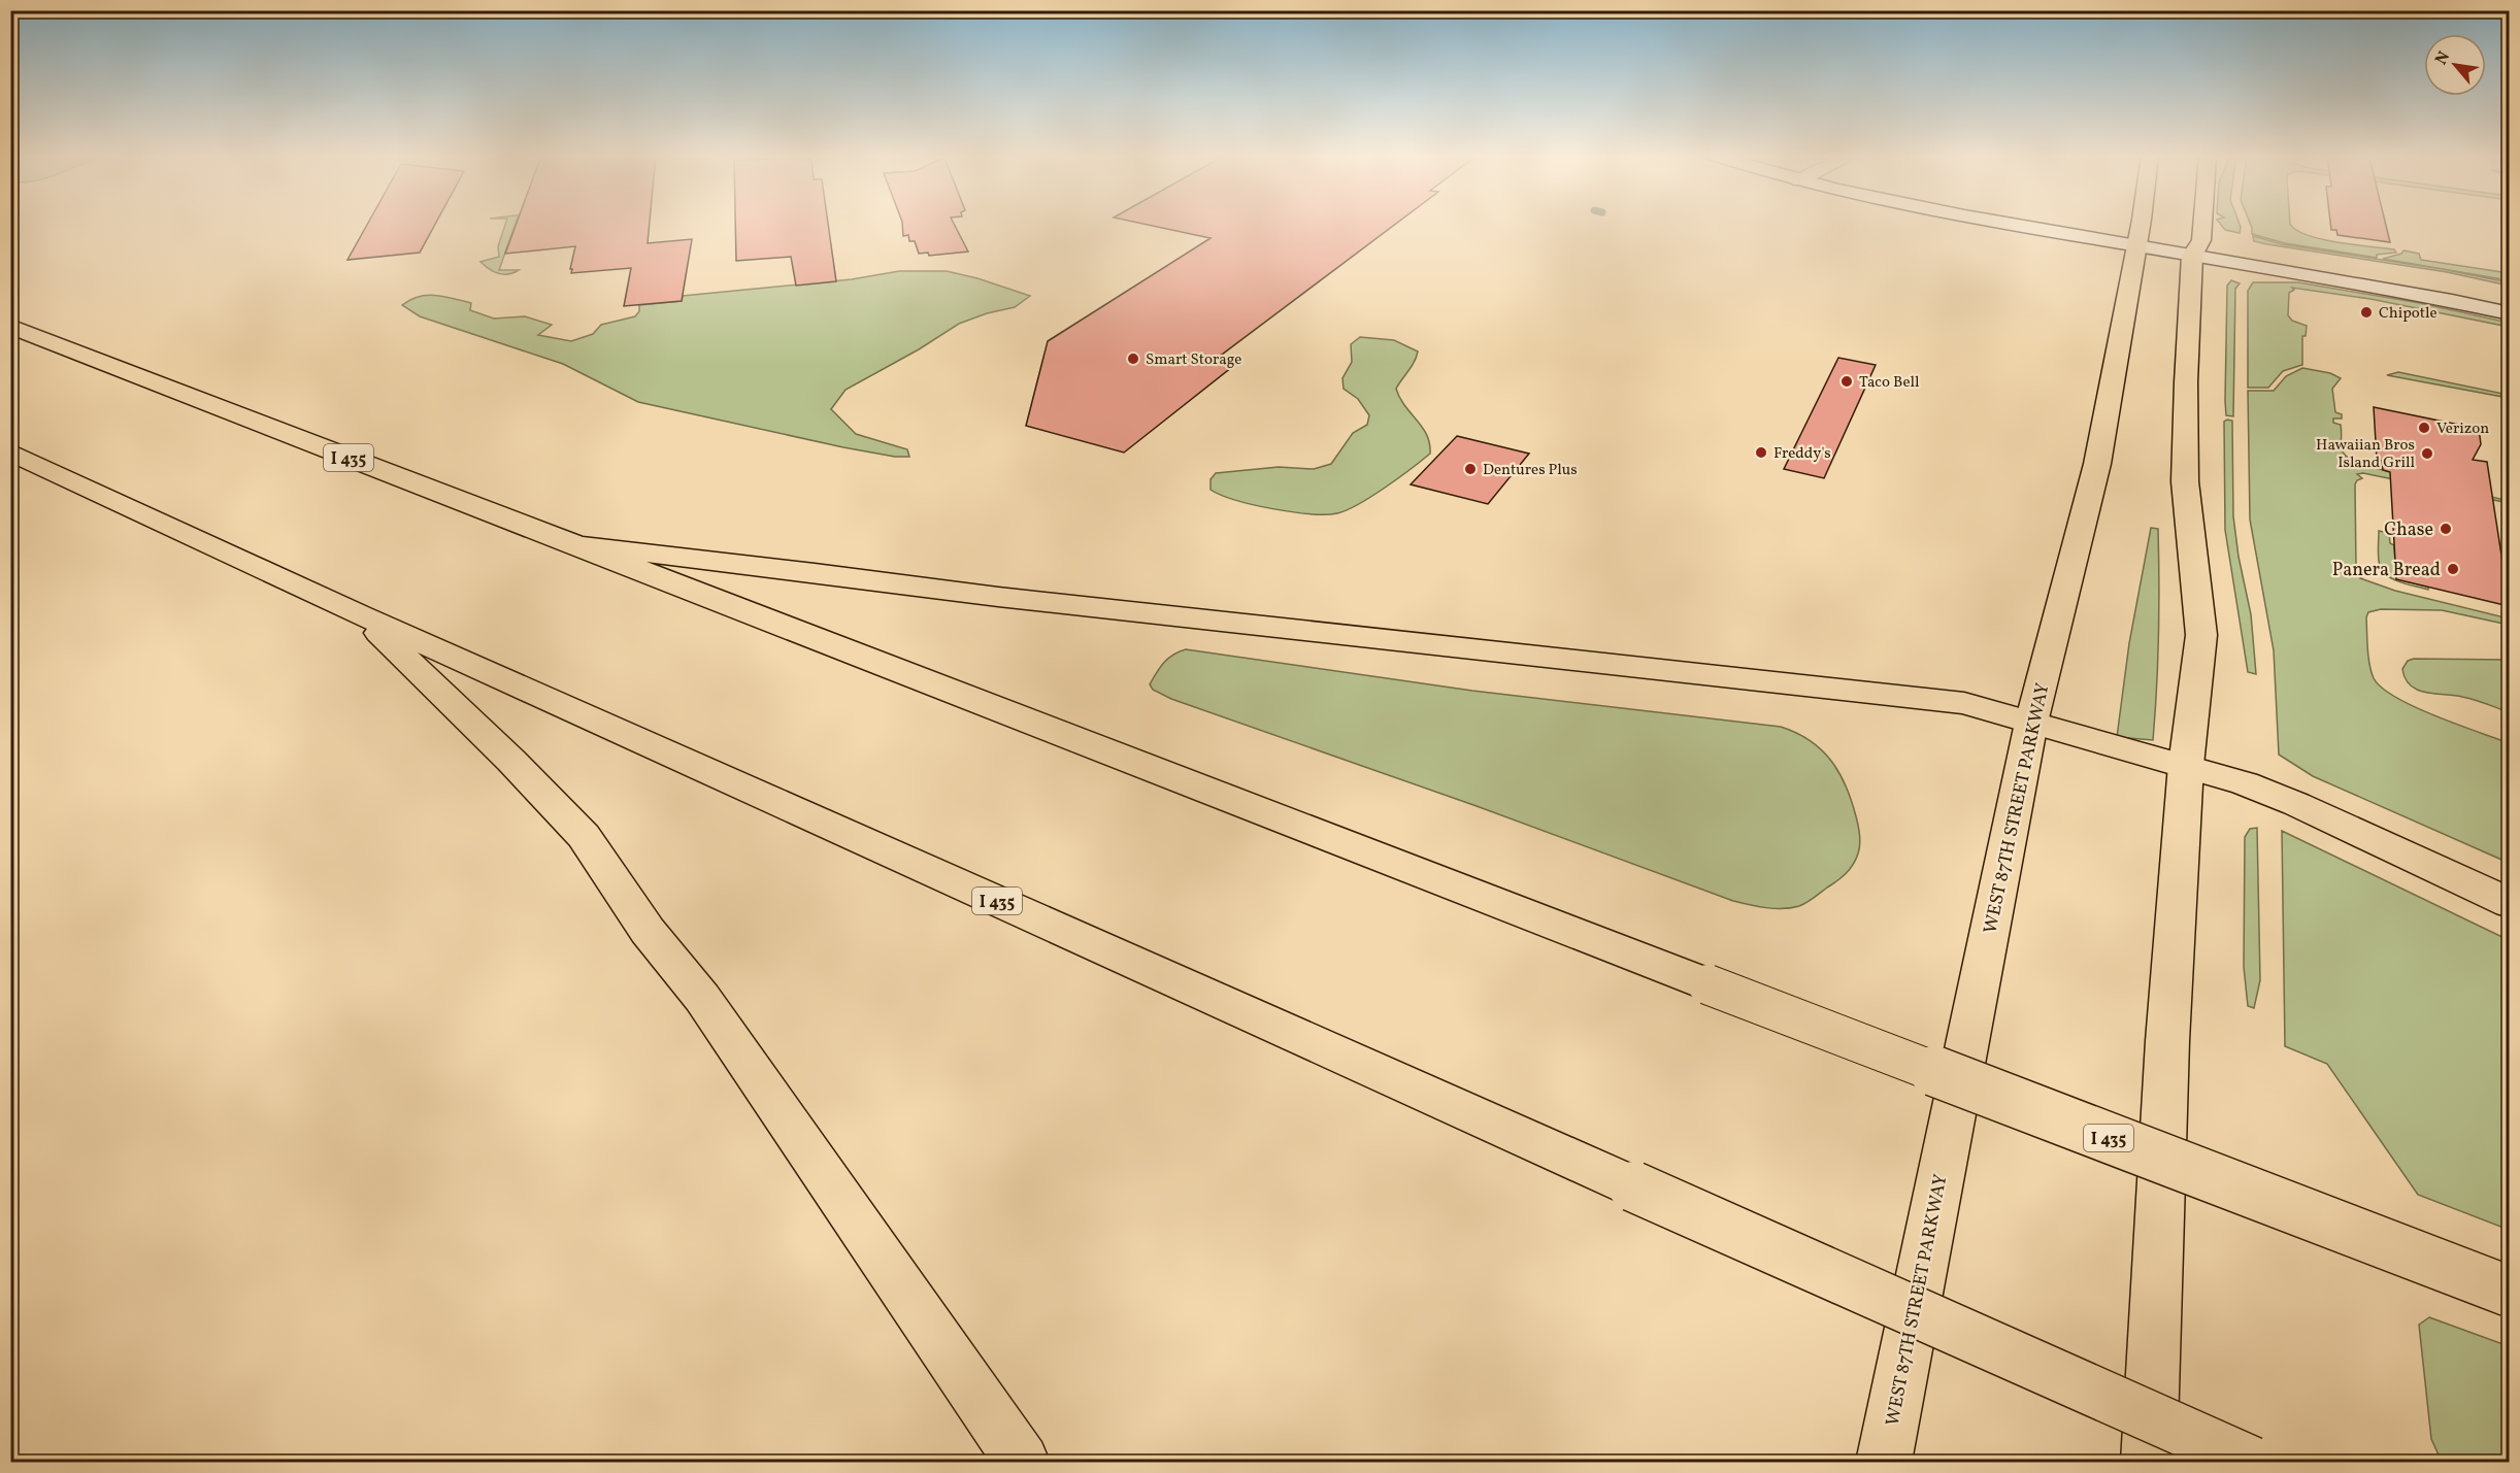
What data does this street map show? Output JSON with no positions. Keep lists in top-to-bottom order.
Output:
{
  "streets": {
    "main road": ["I 435", "WEST 87TH STREET PARKWAY"]
  },
  "places": [
    "Chipotle",
    "Smart Storage",
    "Taco Bell",
    "Verizon",
    "Freddy's",
    "Hawaiian Bros Island Grill",
    "Dentures Plus",
    "Chase",
    "Panera Bread"
  ],
  "north": "top left"
}
